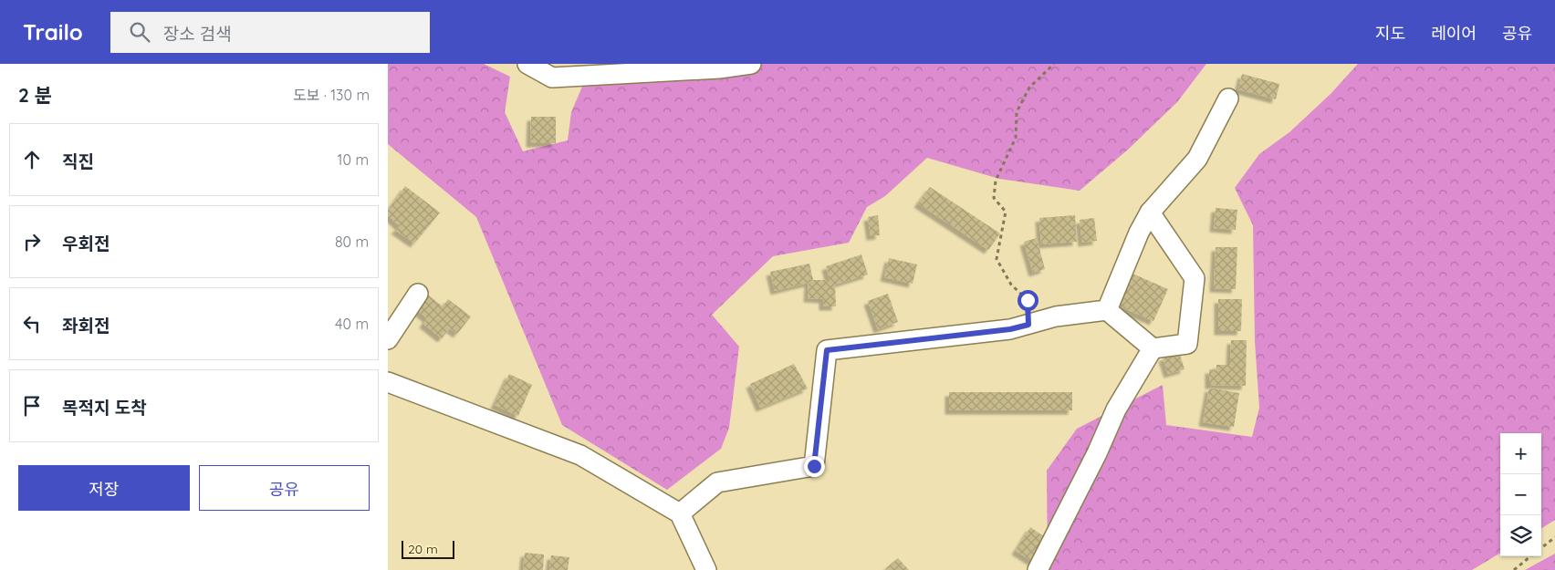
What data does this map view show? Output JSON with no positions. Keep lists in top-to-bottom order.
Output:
{
  "scale_bar": "20 m",
  "page": {
    "header": "Trailo",
    "search": "장소 검색",
    "nav": ["지도", "레이어", "공유"],
    "heading": ["2 분", "도보 · 130 m"],
    "list": [
      ["직진", "10 m"],
      ["우회전", "80 m"],
      ["좌회전", "40 m"],
      "목적지 도착"
    ],
    "map_buttons": ["+", "−"],
    "buttons": ["저장", "공유"],
    "scale": "20 m"
  }
}
